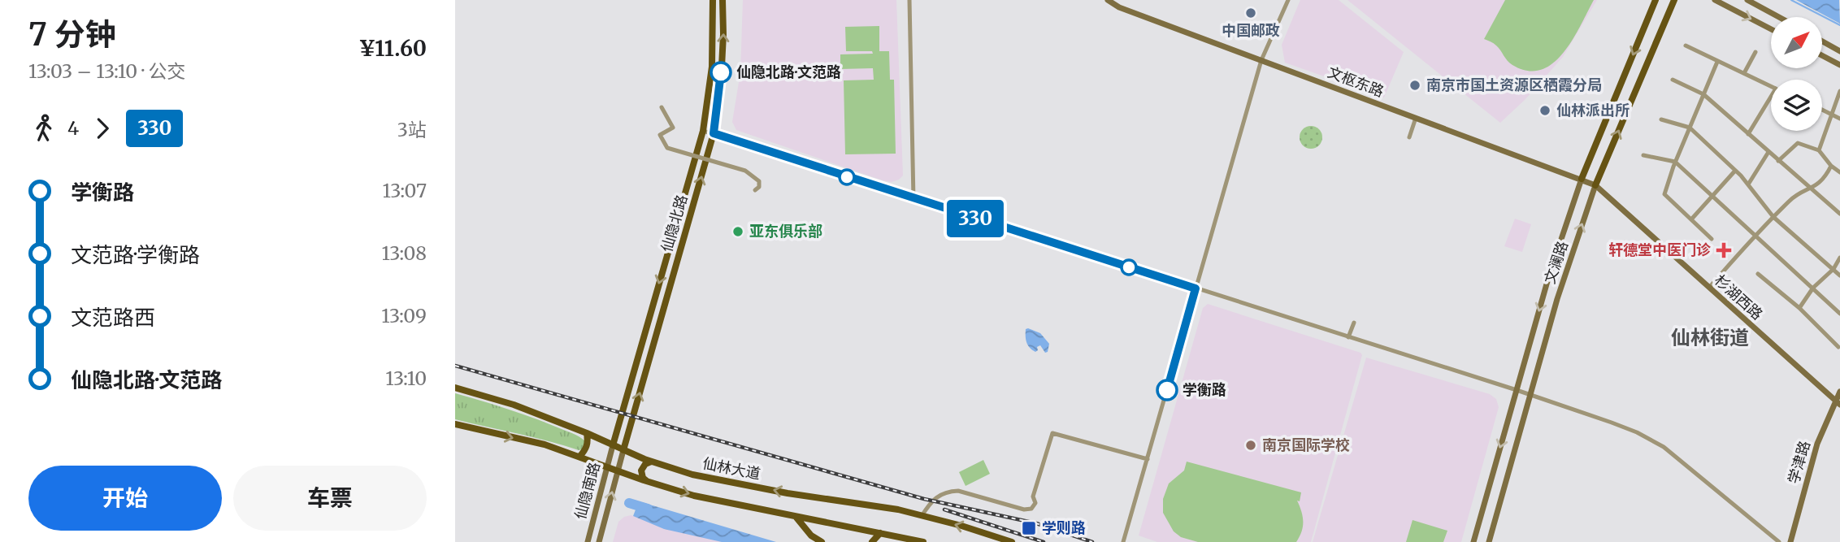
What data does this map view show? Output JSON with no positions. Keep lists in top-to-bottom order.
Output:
{
  "streets": {
    "main road": ["仙隐北路", "文澜路", "仙林大道"],
    "street": [
      "文枢东路",
      "杉湖西路",
      "学津路",
      "仙隐南路"
    ]
  },
  "crossings": [
    ["文枢东路", "文澜路"],
    ["文枢东路", "杉湖西路"],
    ["仙隐北路", "仙林大道"],
    ["仙隐北路", "仙隐南路"],
    ["文澜路", "杉湖西路"],
    ["杉湖西路", "学津路"],
    ["仙林大道", "仙隐南路"]
  ],
  "districts": ["仙林街道"],
  "places": {
    "other": [
      "中国邮政",
      "仙隐北路·文范路",
      "南京市国土资源区栖霞分局",
      "仙林派出所",
      "亚东俱乐部",
      "学衡路",
      "南京国际学校"
    ],
    "health": ["轩德堂中医门诊"],
    "transit": ["学则路"]
  },
  "lines": ["bus line 330"],
  "north": "top right",
  "page": {
    "heading": ["7 分钟", "13:03 – 13:10 · 公交", "¥11.60"],
    "on_map": "330",
    "legs": ["4", "330", "3站"],
    "list": [
      {
        "name": "学衡路",
        "value": "13:07"
      },
      {
        "name": "文范路·学衡路",
        "value": "13:08"
      },
      {
        "name": "文范路西",
        "value": "13:09"
      },
      {
        "name": "仙隐北路·文范路",
        "value": "13:10"
      }
    ],
    "buttons": ["开始", "车票"]
  }
}
